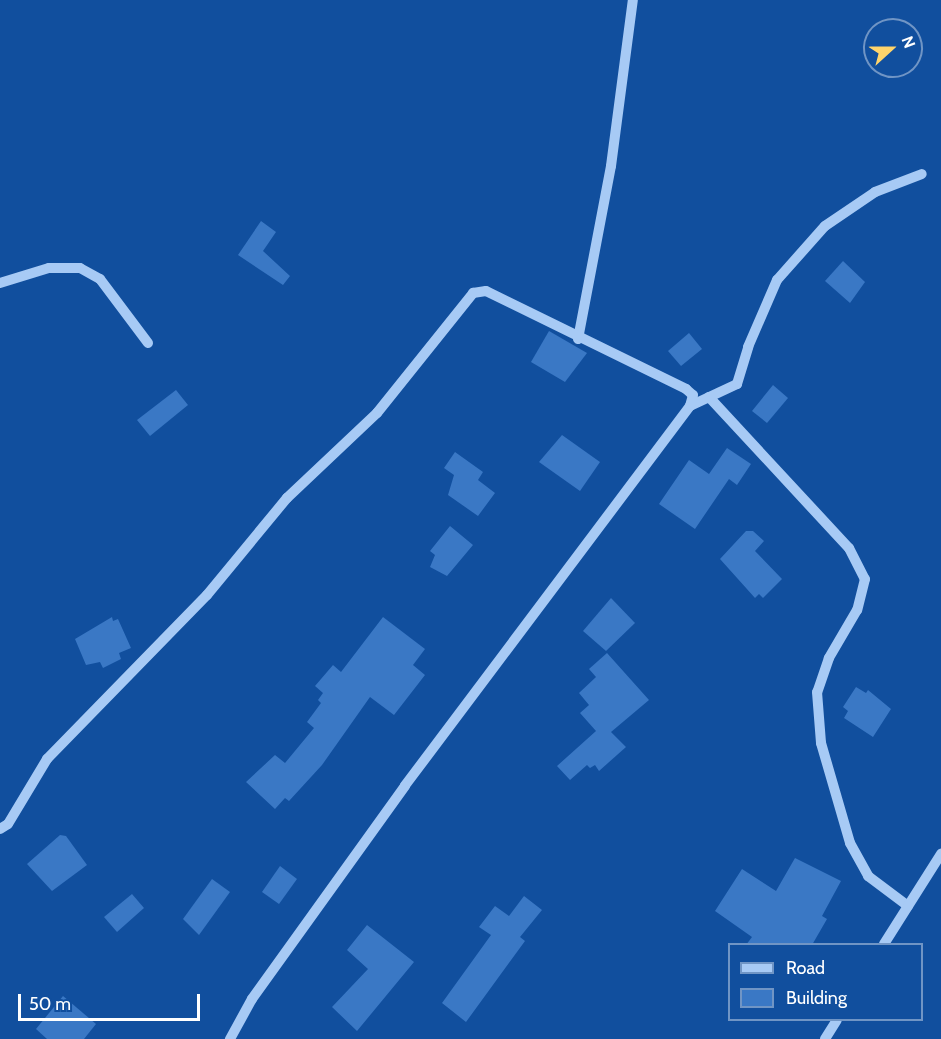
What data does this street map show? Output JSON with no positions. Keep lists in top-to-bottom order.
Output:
{
  "legend": ["Road", "Building"],
  "scale_bar": "50 m",
  "north": "right"
}
